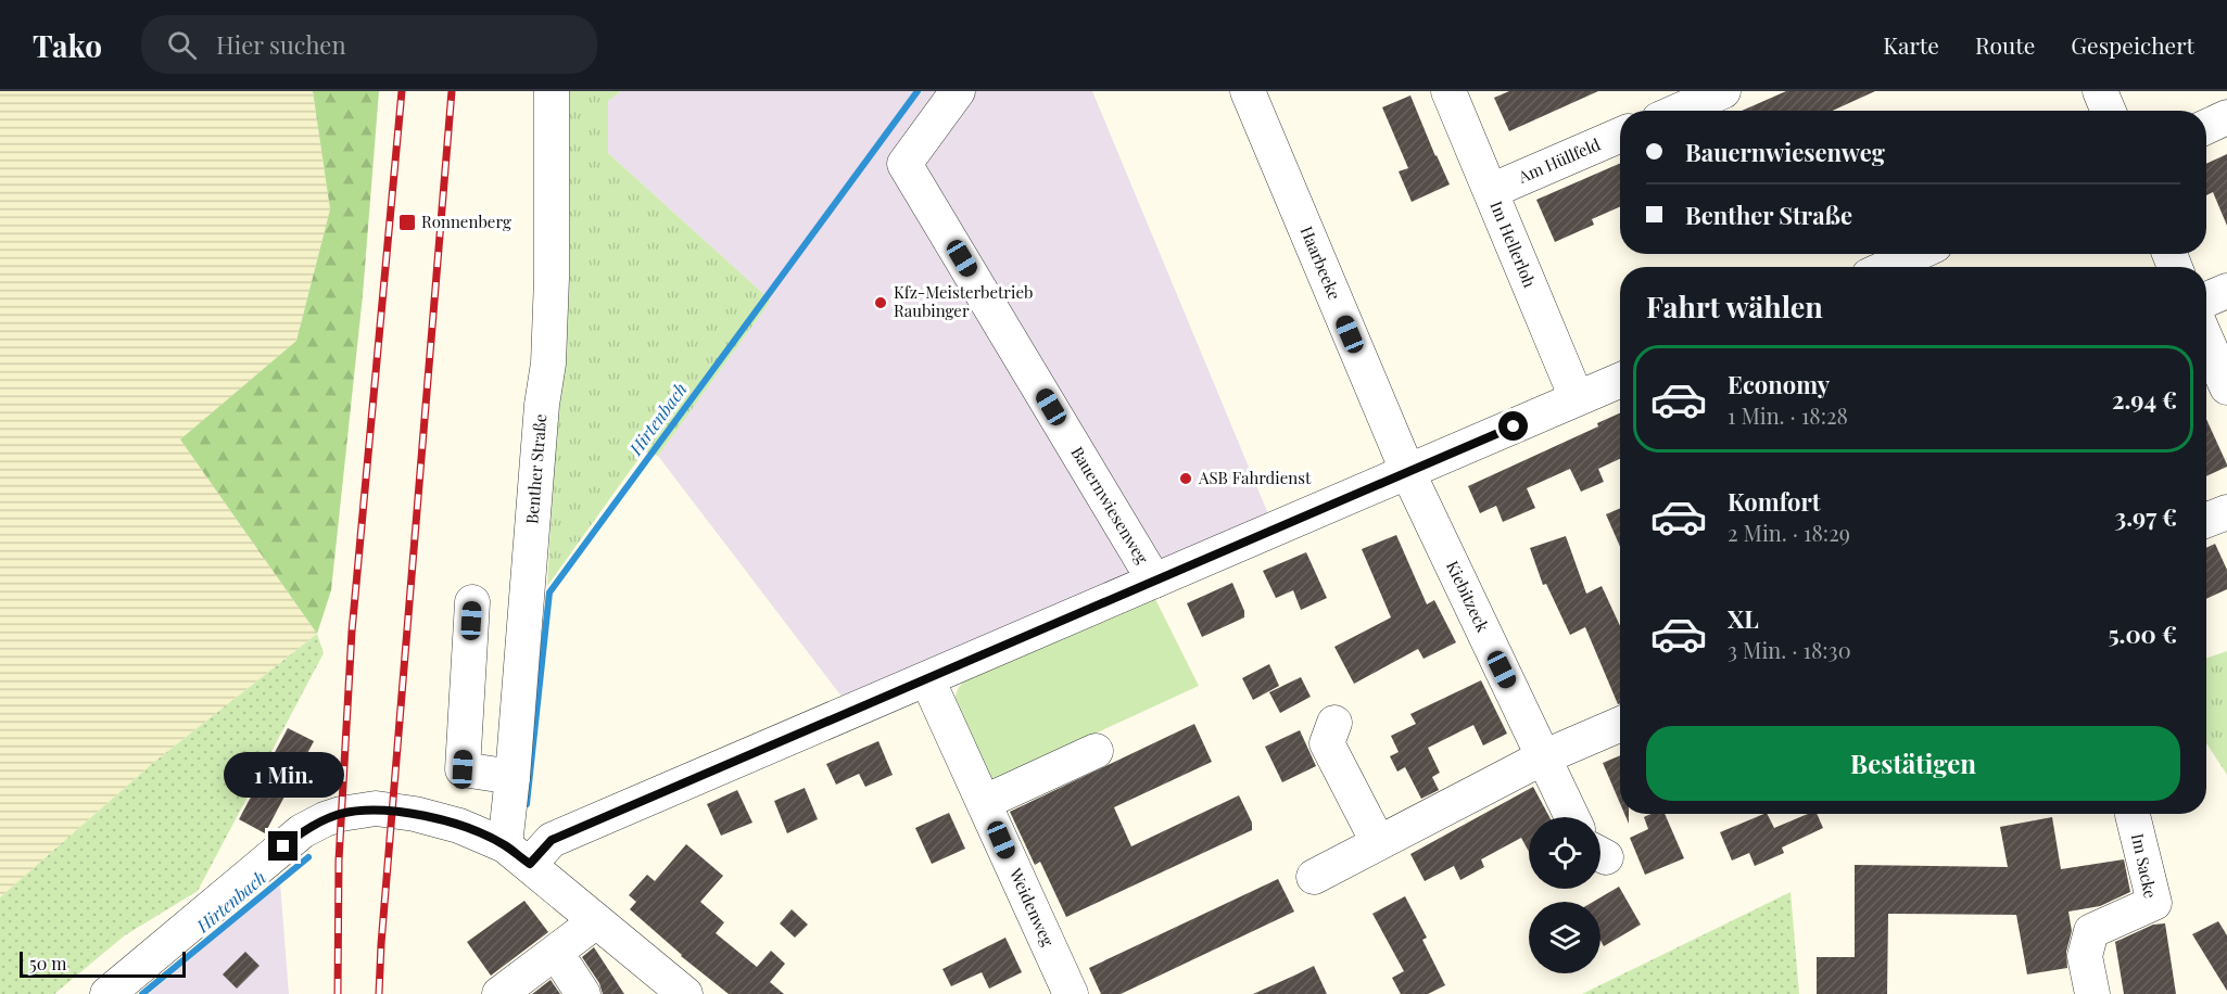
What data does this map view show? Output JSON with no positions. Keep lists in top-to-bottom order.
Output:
{
  "streets": {
    "street": [
      "Am Hüllfeld",
      "Im Hellerloh",
      "Haarbeeke",
      "Benther Straße",
      "Bauernwiesenweg",
      "Kiebitzeck",
      "Im Sacke",
      "Weidenweg"
    ]
  },
  "crossings": [
    ["Am Hüllfeld", "Im Hellerloh"],
    ["Im Hellerloh", "Bauernwiesenweg"],
    ["Haarbeeke", "Bauernwiesenweg"],
    ["Haarbeeke", "Kiebitzeck"],
    ["Benther Straße", "Bauernwiesenweg"],
    ["Bauernwiesenweg", "Kiebitzeck"],
    ["Bauernwiesenweg", "Weidenweg"]
  ],
  "water": ["Hirtenbach"],
  "places": {
    "transit": ["Ronnenberg"],
    "other": ["Kfz-Meisterbetrieb Raubinger", "ASB Fahrdienst"]
  },
  "scale_bar": "50 m",
  "page": {
    "header": "Tako",
    "search": "Hier suchen",
    "nav": ["Karte", "Route", "Gespeichert"],
    "banner": ["Bauernwiesenweg", "Benther Straße"],
    "heading": "Fahrt wählen",
    "list": [
      {
        "name": "Economy",
        "note": "1 Min. · 18:28",
        "value": "2.94 €"
      },
      {
        "name": "Komfort",
        "note": "2 Min. · 18:29",
        "value": "3.97 €"
      },
      {
        "name": "XL",
        "note": "3 Min. · 18:30",
        "value": "5.00 €"
      }
    ],
    "buttons": "Bestätigen",
    "bubble": "1 Min.",
    "scale": "50 m"
  }
}
